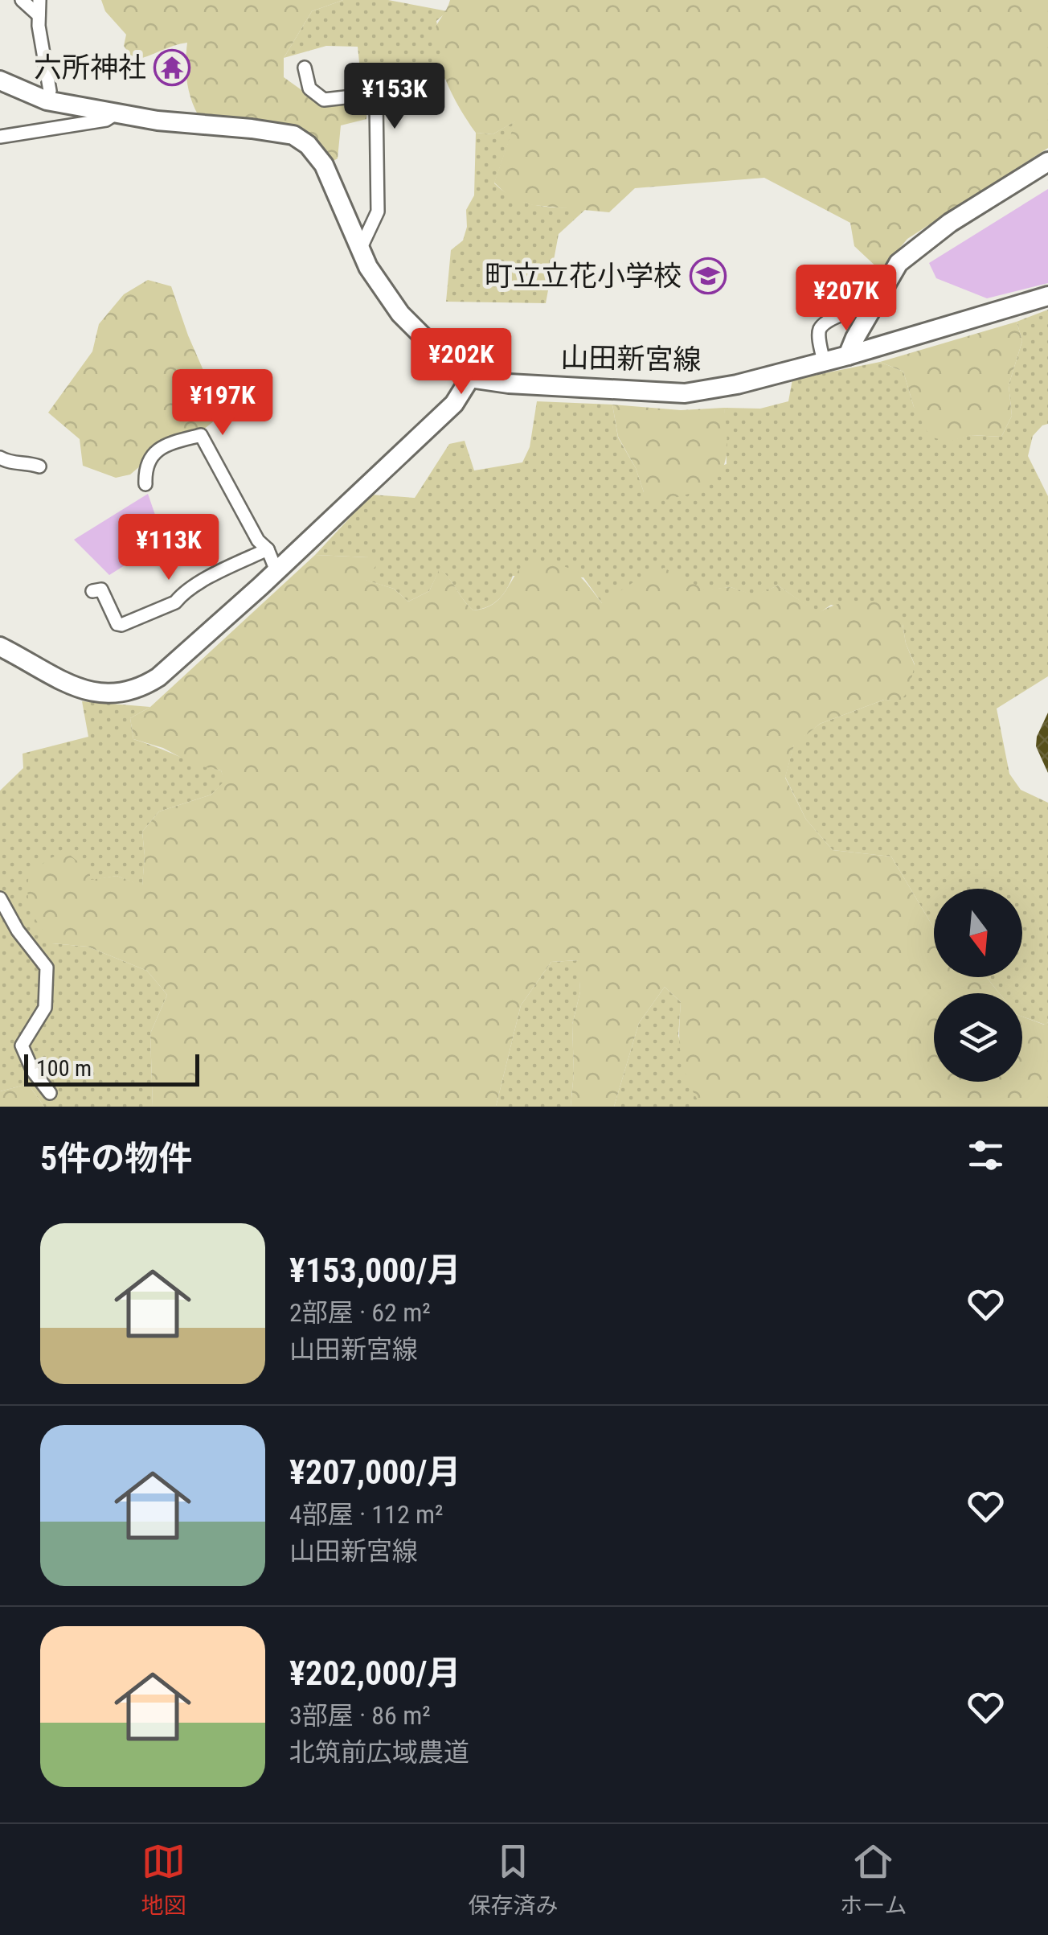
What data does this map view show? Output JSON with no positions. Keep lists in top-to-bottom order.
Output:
{
  "streets": {
    "main road": ["山田新宮線"]
  },
  "places": {
    "temple": ["六所神社"],
    "school or university": ["町立立花小学校"]
  },
  "scale_bar": "100 m",
  "north": "bottom",
  "page": {
    "price": [
      "¥153K",
      "¥207K",
      "¥202K",
      "¥197K",
      "¥113K"
    ],
    "scale": "100 m",
    "heading": "5件の物件",
    "list": [
      {
        "name": "¥153,000/月",
        "note": "2部屋 · 62 m² · 山田新宮線"
      },
      {
        "name": "¥207,000/月",
        "note": "4部屋 · 112 m² · 山田新宮線"
      },
      {
        "name": "¥202,000/月",
        "note": "3部屋 · 86 m² · 北筑前広域農道"
      }
    ],
    "tabs": ["地図", "保存済み", "ホーム"]
  }
}
